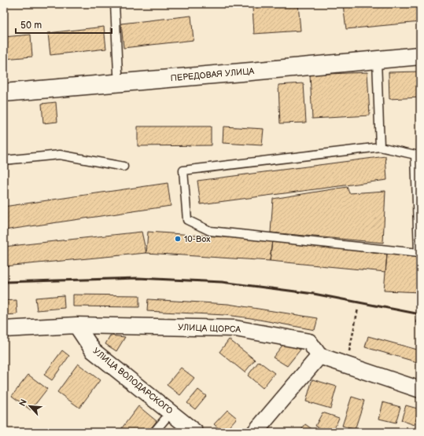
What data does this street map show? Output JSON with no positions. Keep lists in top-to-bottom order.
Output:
{
  "streets": {
    "main road": ["ПЕРЕДОВАЯ УЛИЦА"],
    "street": ["УЛИЦА ЩОРСА", "УЛИЦА ВОЛОДАРСКОГО"]
  },
  "crossings": [
    ["УЛИЦА ЩОРСА", "УЛИЦА ВОЛОДАРСКОГО"]
  ],
  "places": ["10-Box"],
  "scale_bar": "50 m",
  "north": "top left"
}
